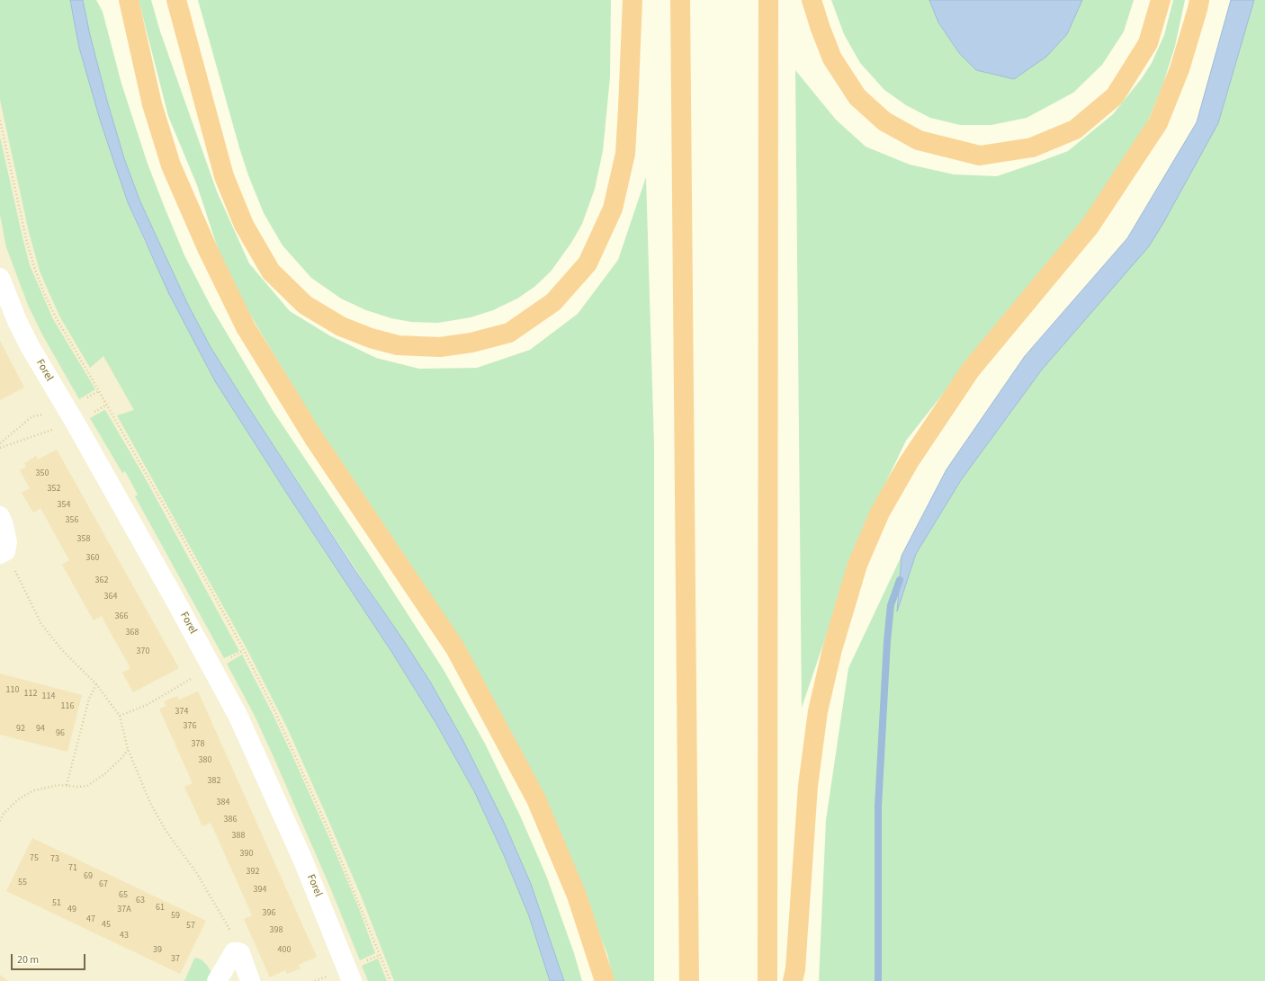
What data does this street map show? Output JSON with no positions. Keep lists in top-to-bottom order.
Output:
{
  "streets": {
    "street": ["Forel"]
  },
  "house_numbers": [
    "350",
    "352",
    "354",
    "356",
    "358",
    "360",
    "362",
    "364",
    "366",
    "368",
    "370",
    "110",
    "112",
    "114",
    "116",
    "374",
    "376",
    "92",
    "94",
    "96",
    "378",
    "380",
    "382",
    "384",
    "386",
    "388",
    "390",
    "75",
    "73",
    "71",
    "392",
    "69",
    "55",
    "67",
    "394",
    "65",
    "63",
    "51",
    "61",
    "49",
    "37A",
    "396",
    "59",
    "47",
    "45",
    "57",
    "398",
    "43",
    "39",
    "400",
    "37"
  ],
  "scale_bar": "20 m"
}
